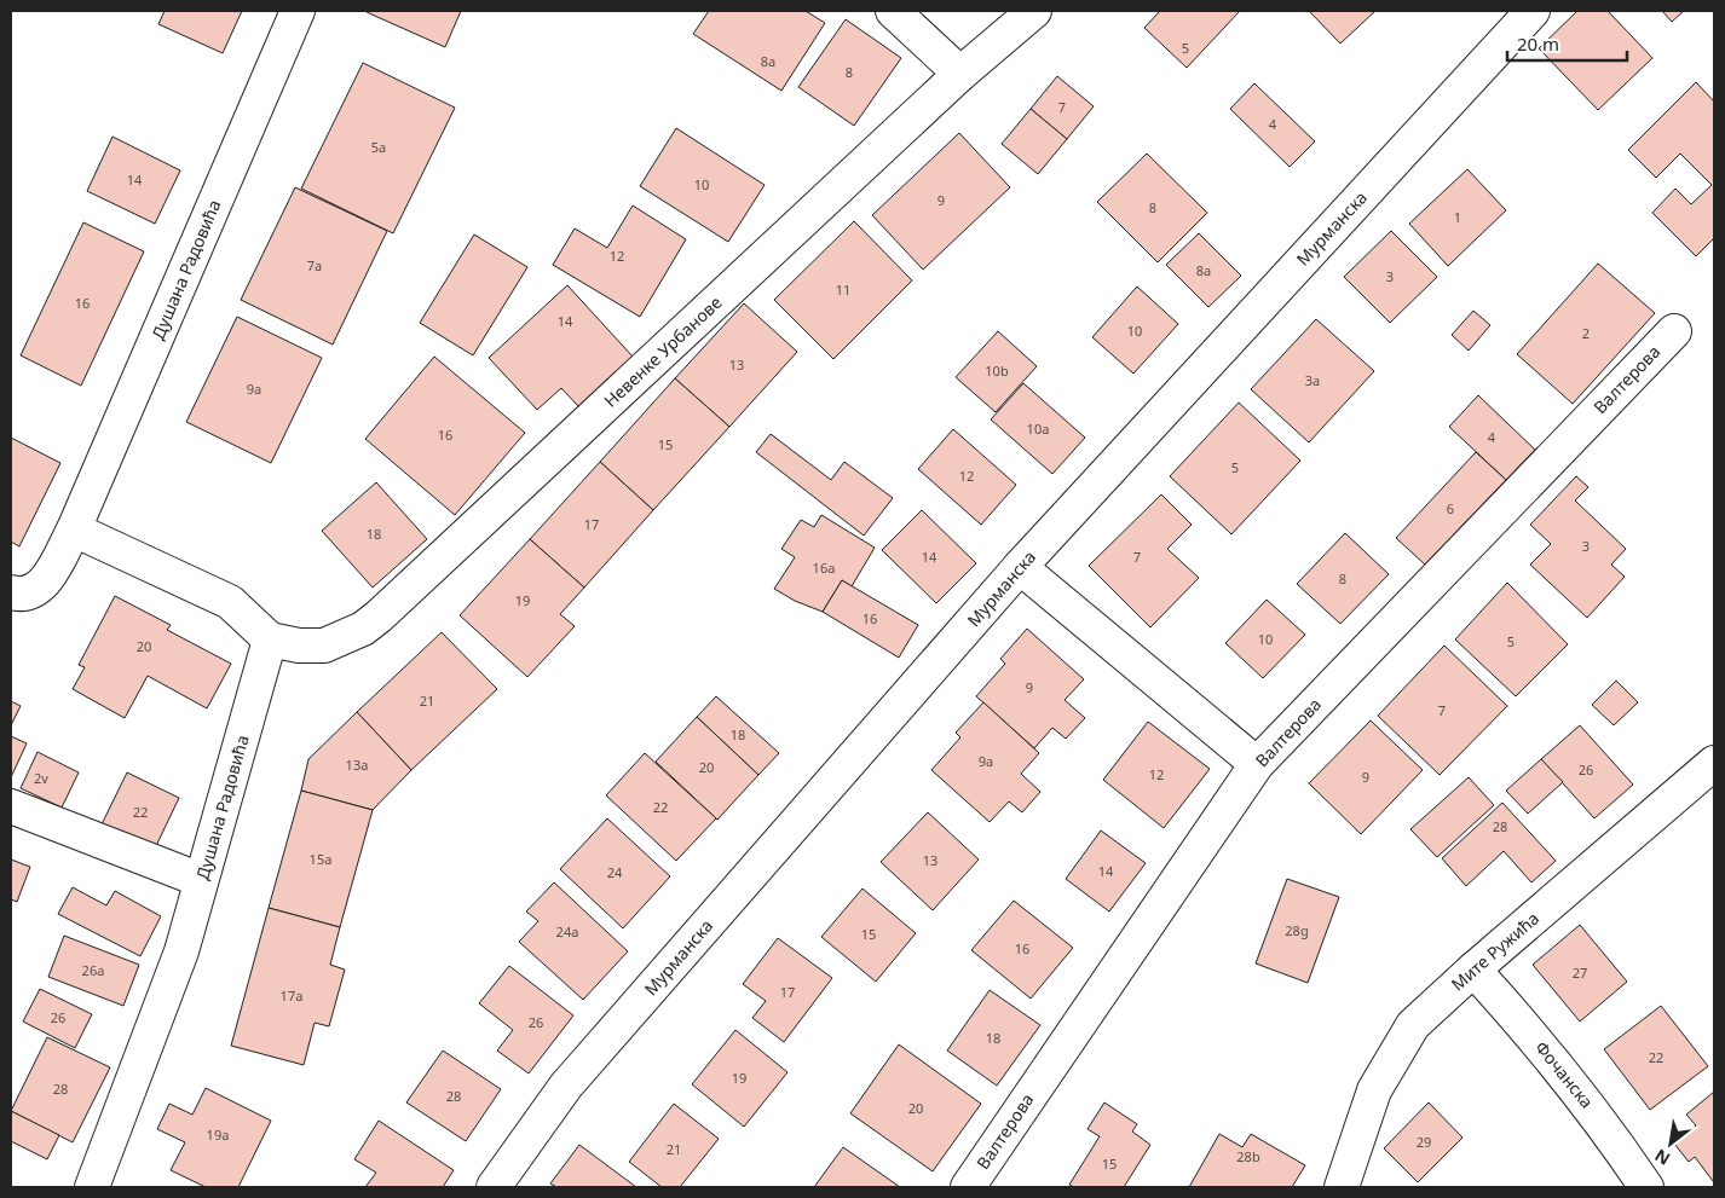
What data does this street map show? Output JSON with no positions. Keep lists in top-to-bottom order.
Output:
{
  "streets": {
    "street": [
      "Мурманска",
      "Душана Радовића",
      "Невенке Урбанове",
      "Валтерова",
      "Мите Ружића",
      "Фочанска"
    ]
  },
  "crossings": [
    ["Душана Радовића", "Невенке Урбанове"],
    ["Мите Ружића", "Фочанска"]
  ],
  "house_numbers": [
    "5",
    "8a",
    "8",
    "7",
    "4",
    "5a",
    "14",
    "10",
    "9",
    "8",
    "1",
    "12",
    "7a",
    "8a",
    "3",
    "11",
    "16",
    "14",
    "10",
    "2",
    "13",
    "10b",
    "3a",
    "9a",
    "10a",
    "16",
    "4",
    "15",
    "5",
    "12",
    "6",
    "17",
    "18",
    "3",
    "14",
    "7",
    "16a",
    "8",
    "19",
    "16",
    "10",
    "5",
    "20",
    "9",
    "21",
    "7",
    "18",
    "9a",
    "13a",
    "20",
    "26",
    "12",
    "9",
    "2v",
    "22",
    "22",
    "28",
    "15a",
    "13",
    "14",
    "24",
    "28g",
    "24a",
    "15",
    "16",
    "26a",
    "27",
    "17",
    "17a",
    "26",
    "26",
    "18",
    "22",
    "19",
    "28",
    "28",
    "20",
    "19a",
    "29",
    "21",
    "28b",
    "15"
  ],
  "scale_bar": "20 m",
  "north": "bottom left"
}
